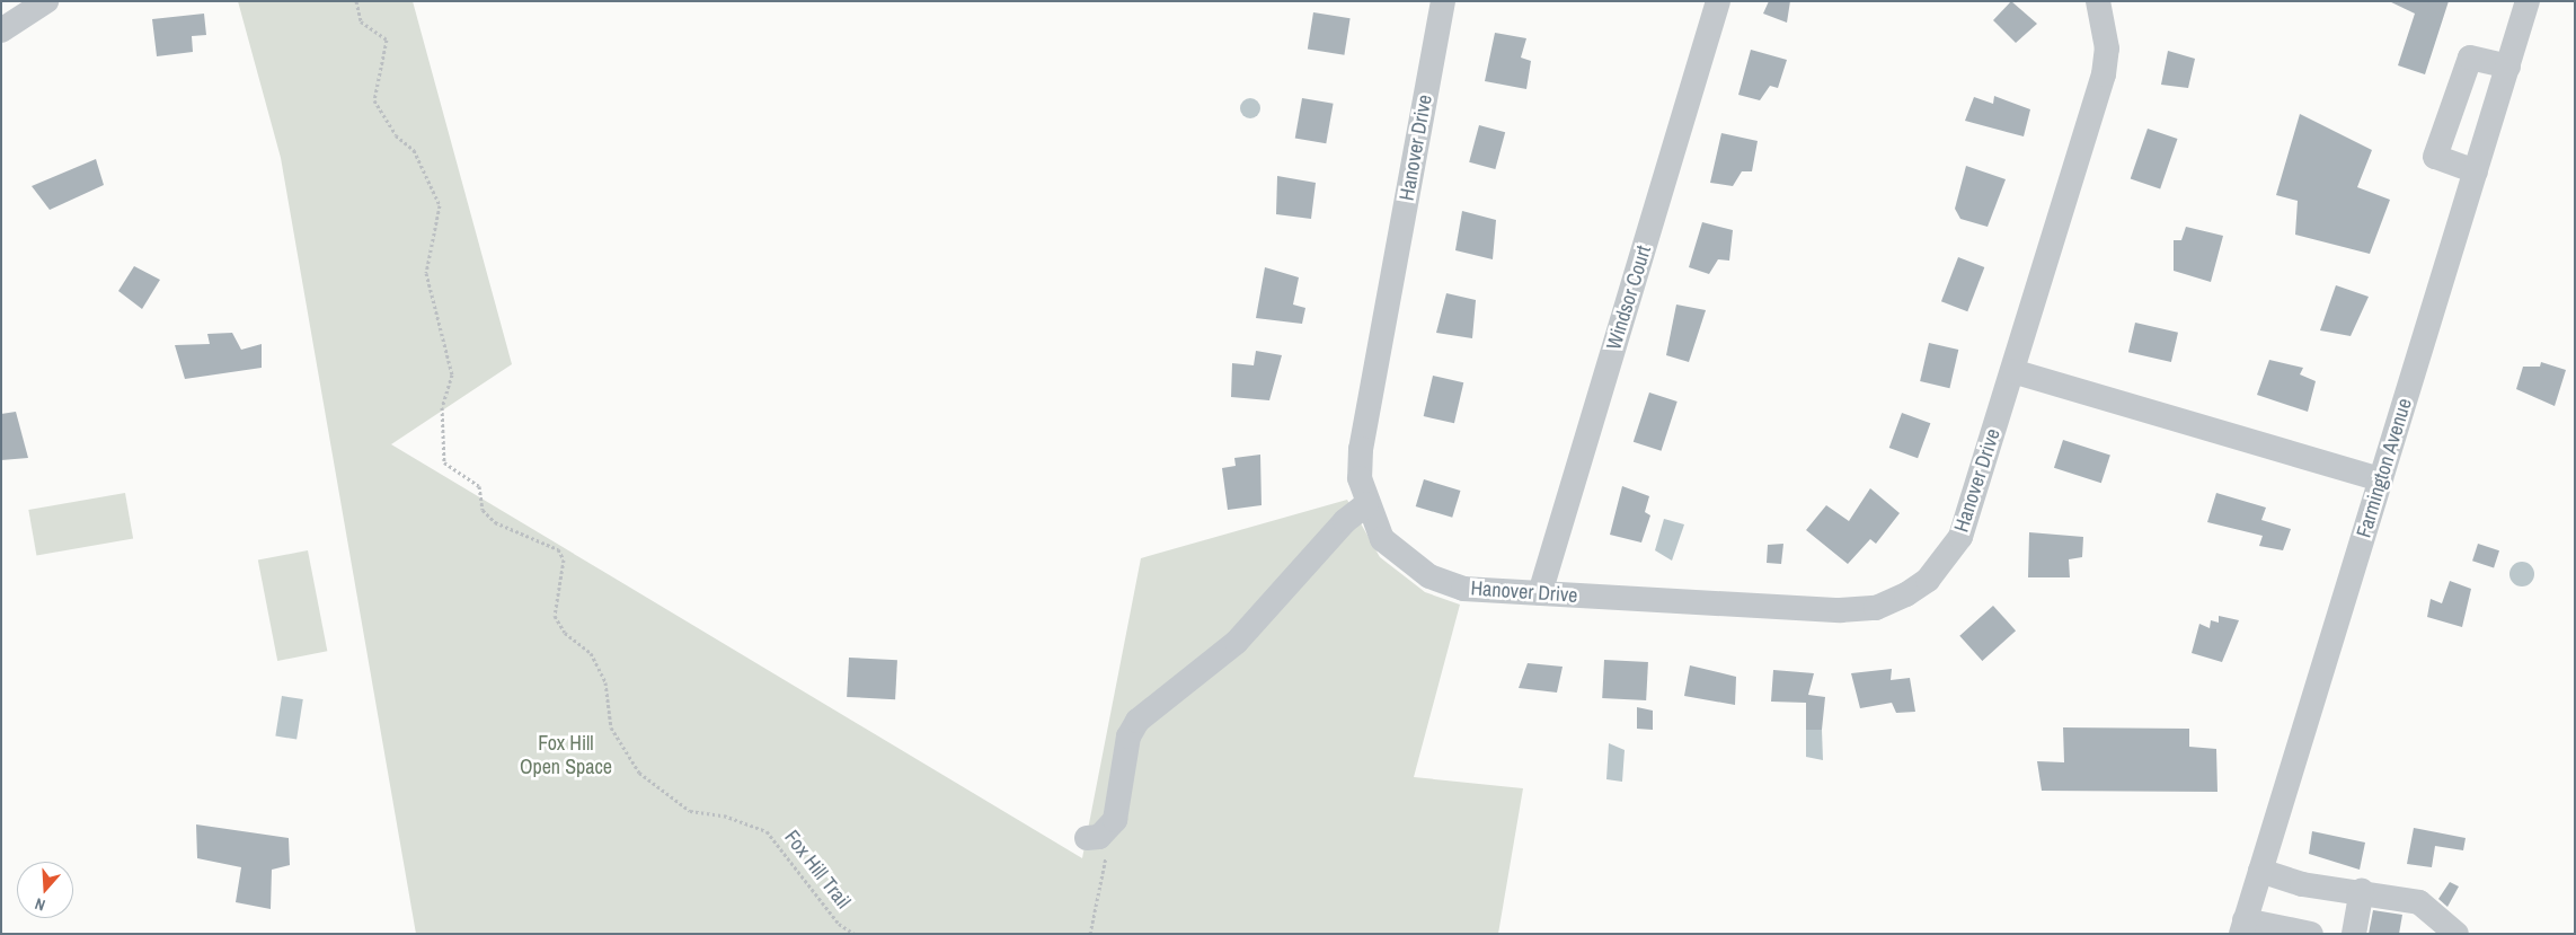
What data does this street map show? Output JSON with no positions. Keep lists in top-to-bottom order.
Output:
{
  "streets": {
    "street": ["Hanover Drive", "Windsor Court", "Farmington Avenue"],
    "path": ["Fox Hill Trail"]
  },
  "crossings": [
    ["Hanover Drive", "Windsor Court"]
  ],
  "parks": ["Fox Hill Open Space"],
  "north": "bottom"
}
